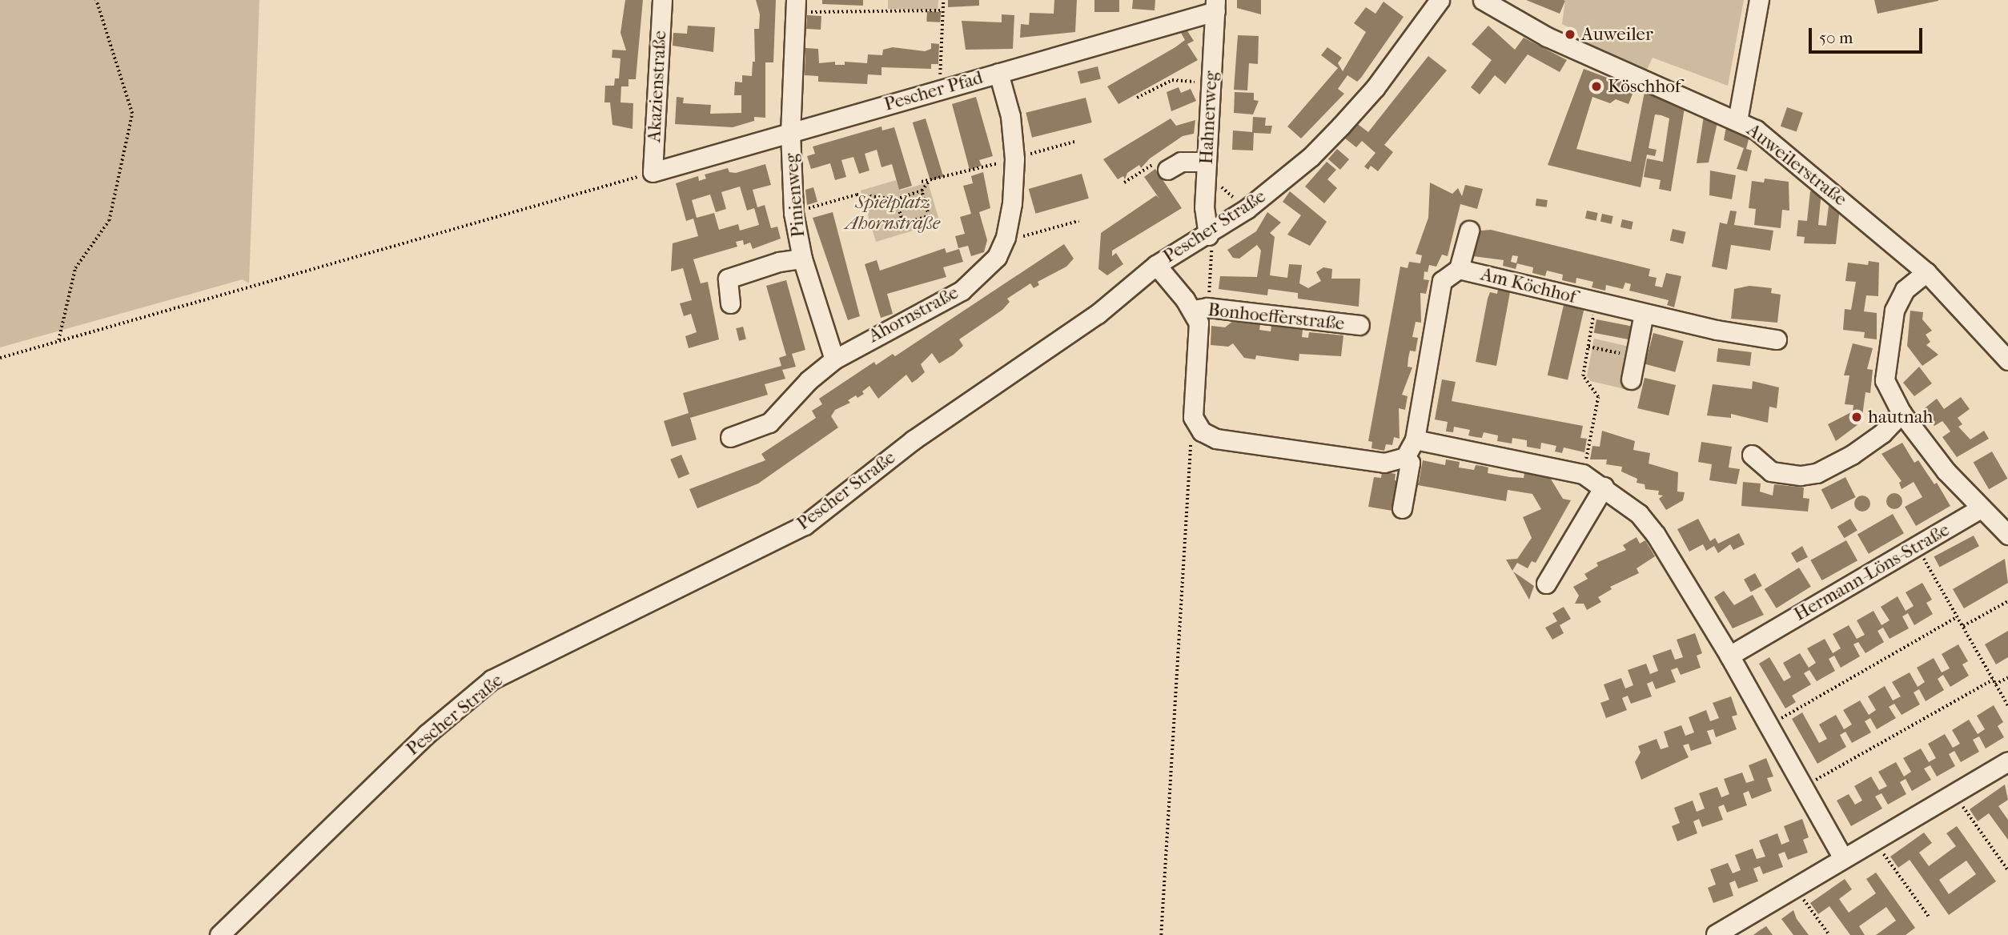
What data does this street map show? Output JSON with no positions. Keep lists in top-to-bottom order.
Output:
{
  "streets": {
    "street": [
      "Akazienstraße",
      "Pescher Pfad",
      "Hahnerweg",
      "Auweilerstraße",
      "Pinienweg",
      "Pescher Straße",
      "Am Köchhof",
      "Ahornstraße",
      "Bonhoefferstraße",
      "Hermann-Löns-Straße"
    ]
  },
  "crossings": [
    ["Akazienstraße", "Pescher Pfad"],
    ["Pescher Pfad", "Hahnerweg"],
    ["Pescher Pfad", "Pinienweg"],
    ["Pescher Pfad", "Ahornstraße"],
    ["Hahnerweg", "Pescher Straße"],
    ["Pinienweg", "Ahornstraße"]
  ],
  "parks": ["Spielplatz Ahornstraße"],
  "places": ["Auweiler", "Köschhof", "hautnah"],
  "scale_bar": "50 m"
}
